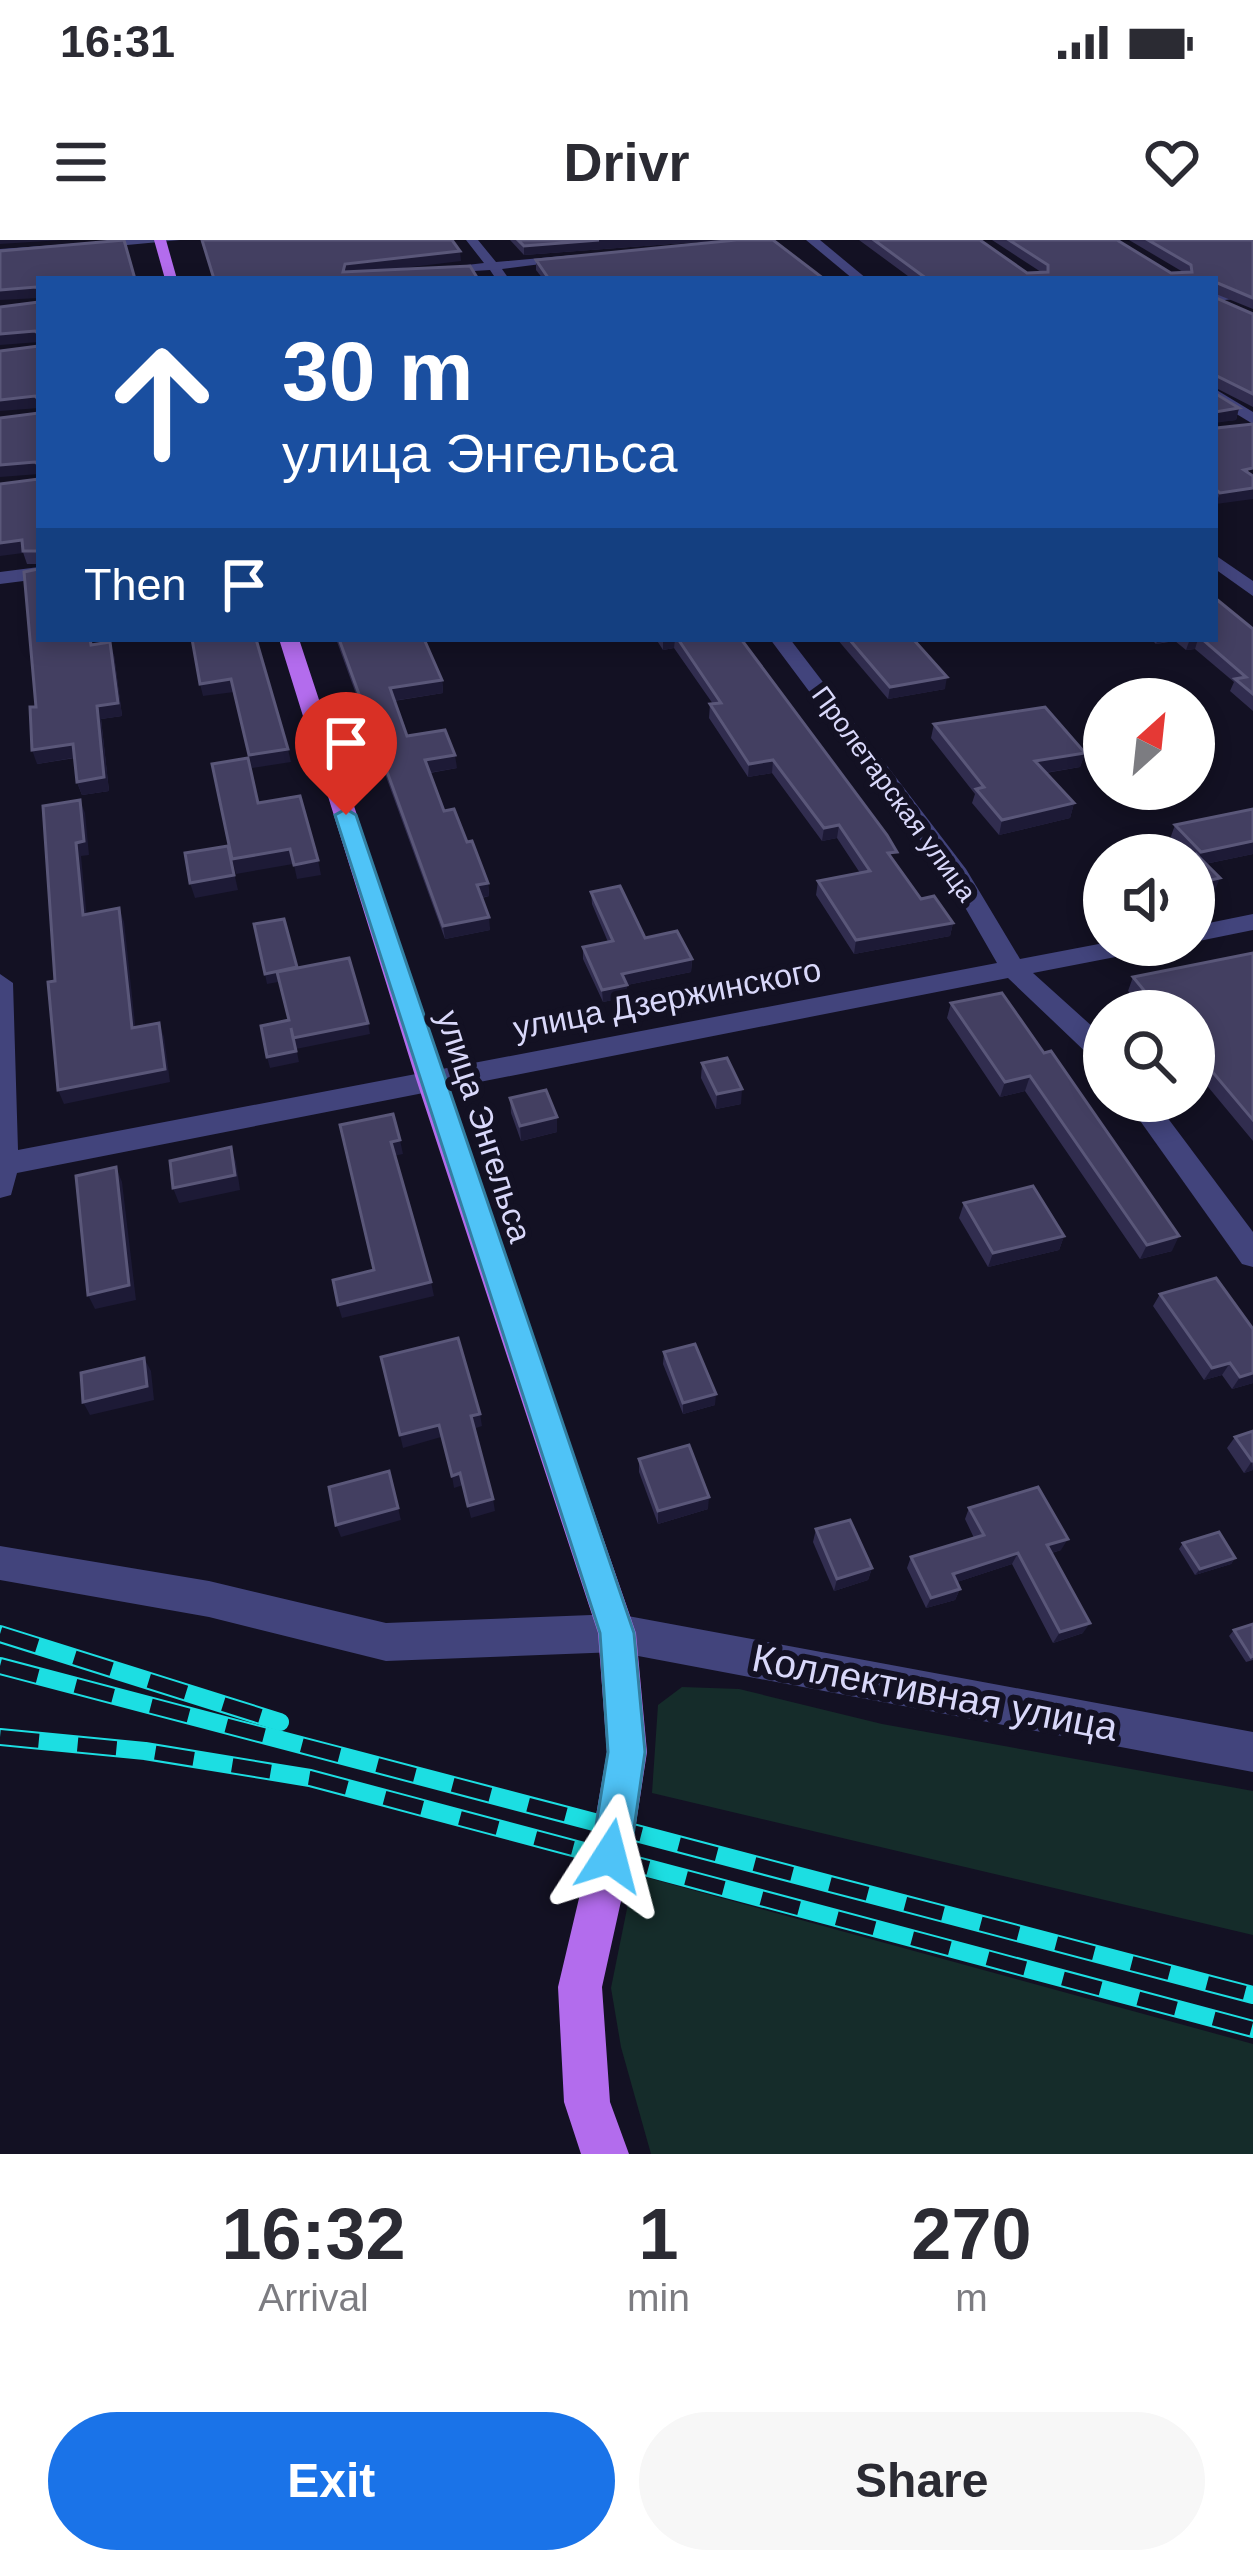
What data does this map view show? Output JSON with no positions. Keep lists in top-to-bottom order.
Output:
{
  "streets": {
    "main road": ["улица Энгельса"],
    "street": ["Пролетарская улица", "улица Дзержинского", "Коллективная улица"]
  },
  "crossings": [
    ["Пролетарская улица", "улица Дзержинского"],
    ["улица Дзержинского", "улица Энгельса"],
    ["улица Энгельса", "Коллективная улица"]
  ],
  "north": "top right",
  "page": {
    "status": "16:31",
    "header": "Drivr",
    "turn": ["30 m", "улица Энгельса"],
    "then": "Then",
    "eta": [
      "16:32",
      "Arrival",
      "1",
      "min",
      "270",
      "m"
    ],
    "buttons": ["Exit", "Share"]
  }
}
